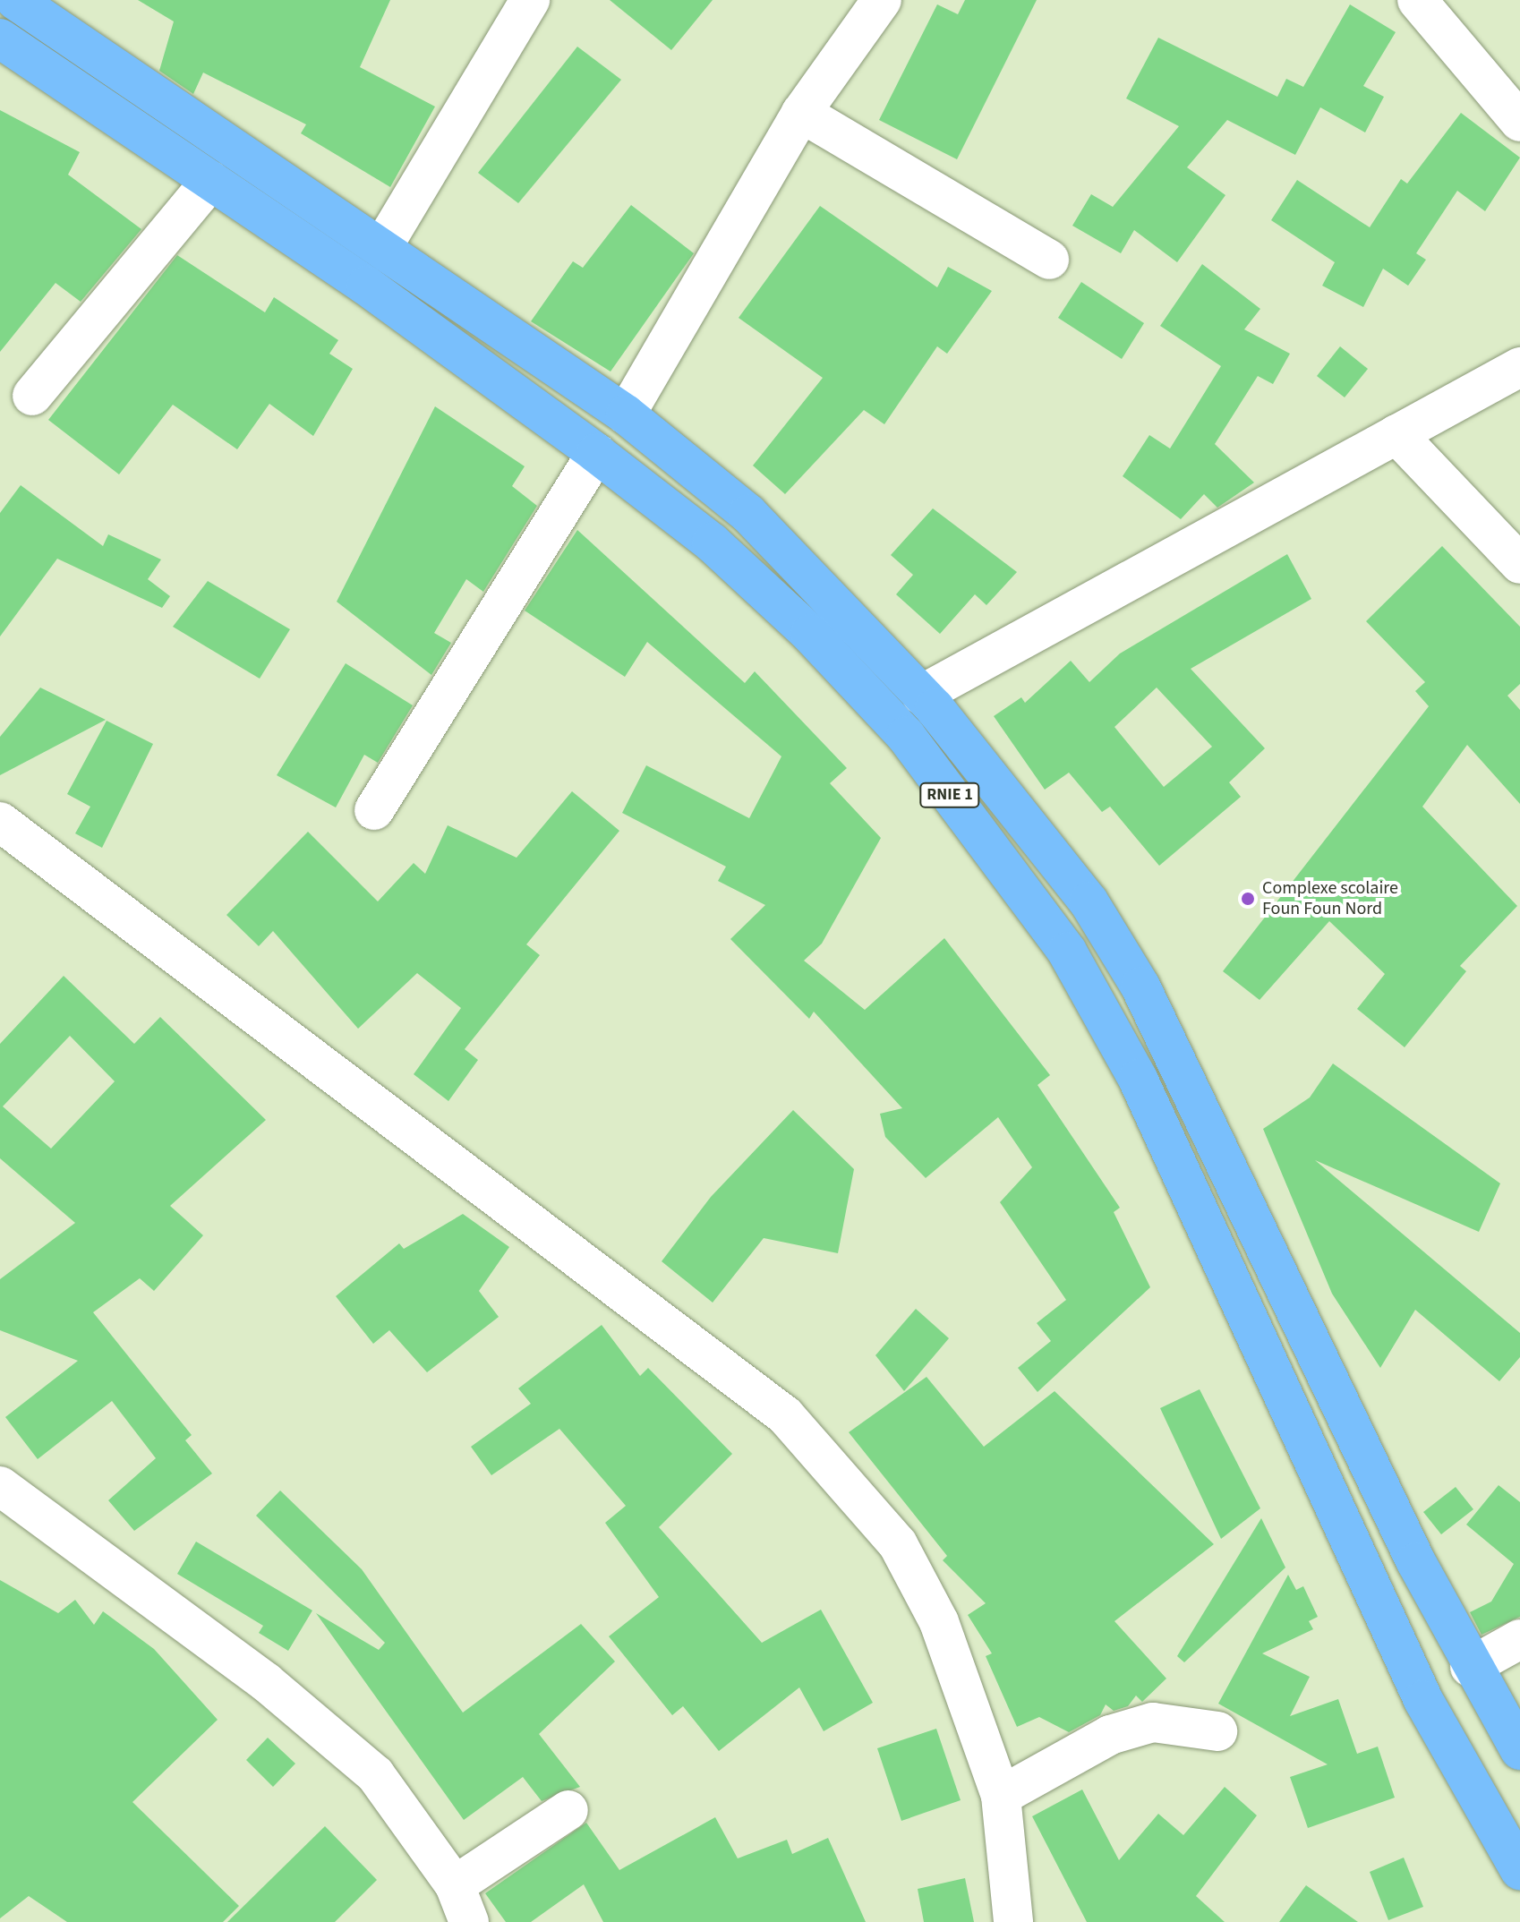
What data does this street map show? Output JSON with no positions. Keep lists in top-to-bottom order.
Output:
{
  "streets": {
    "highway": ["RNIE 1"]
  },
  "places": ["Complexe scolaire Foun Foun Nord"]
}
